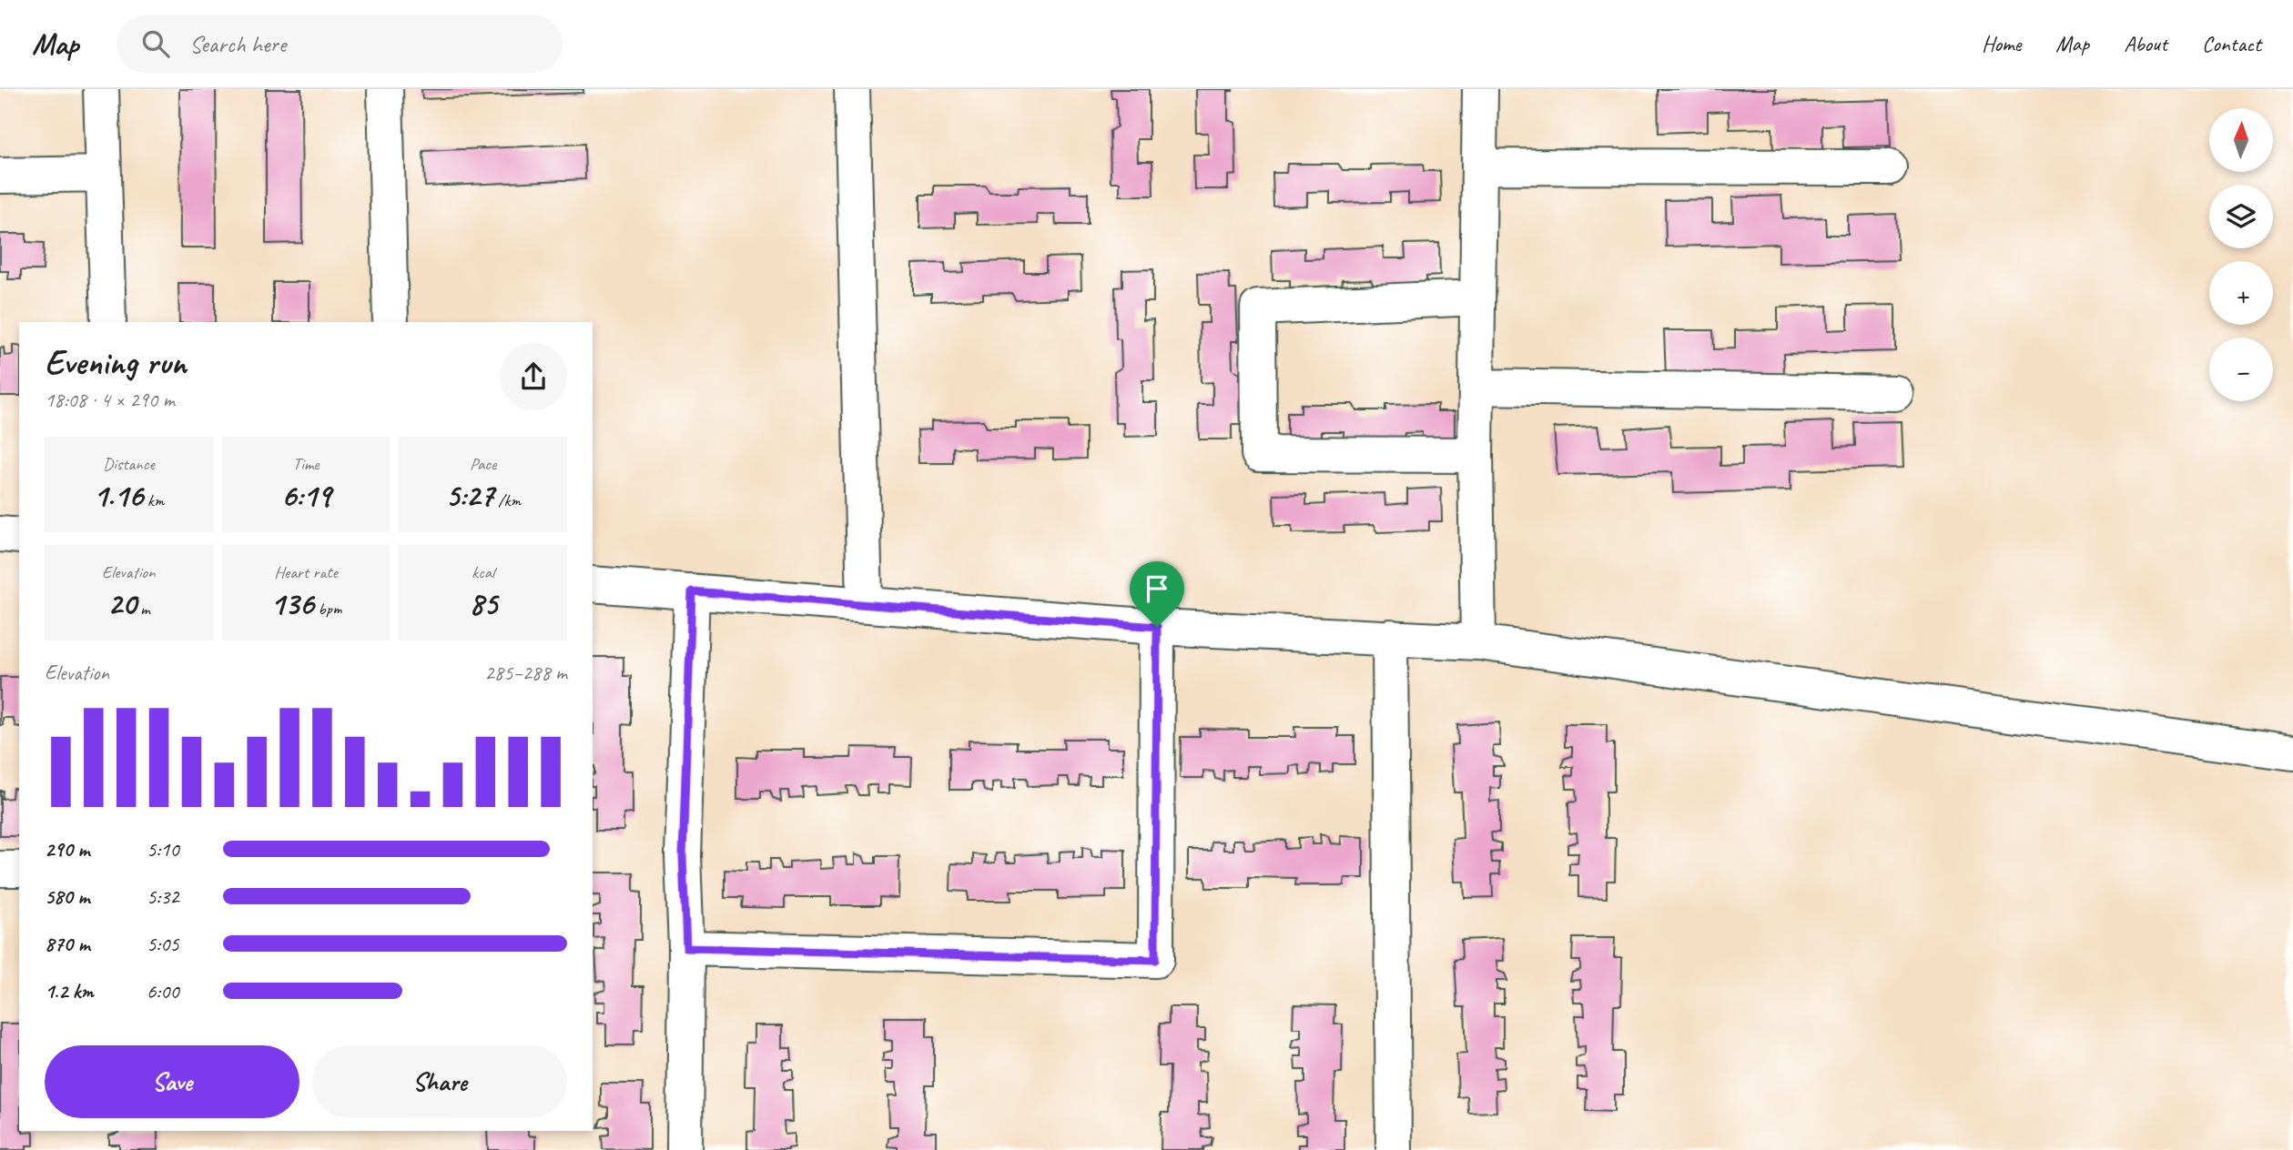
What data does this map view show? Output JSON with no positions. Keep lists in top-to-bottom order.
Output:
{
  "north": "top",
  "page": {
    "header": "Map",
    "search": "Search here",
    "nav": [
      "Home",
      "Map",
      "About",
      "Contact"
    ],
    "map_buttons": ["+", "−"],
    "heading": ["Evening run", "18:08 · 4 × 290 m"],
    "stats": [
      ["Distance", "1.16 km"],
      ["Time", "6:19"],
      ["Pace", "5:27 /km"],
      ["Elevation", "20 m"],
      ["Heart rate", "136 bpm"],
      ["kcal", "85"]
    ],
    "chart": ["Elevation", "285–288 m"],
    "list": [
      {
        "name": "290 m",
        "note": "5:10"
      },
      {
        "name": "580 m",
        "note": "5:32"
      },
      {
        "name": "870 m",
        "note": "5:05"
      },
      {
        "name": "1.2 km",
        "note": "6:00"
      }
    ],
    "buttons": ["Save", "Share"]
  }
}
